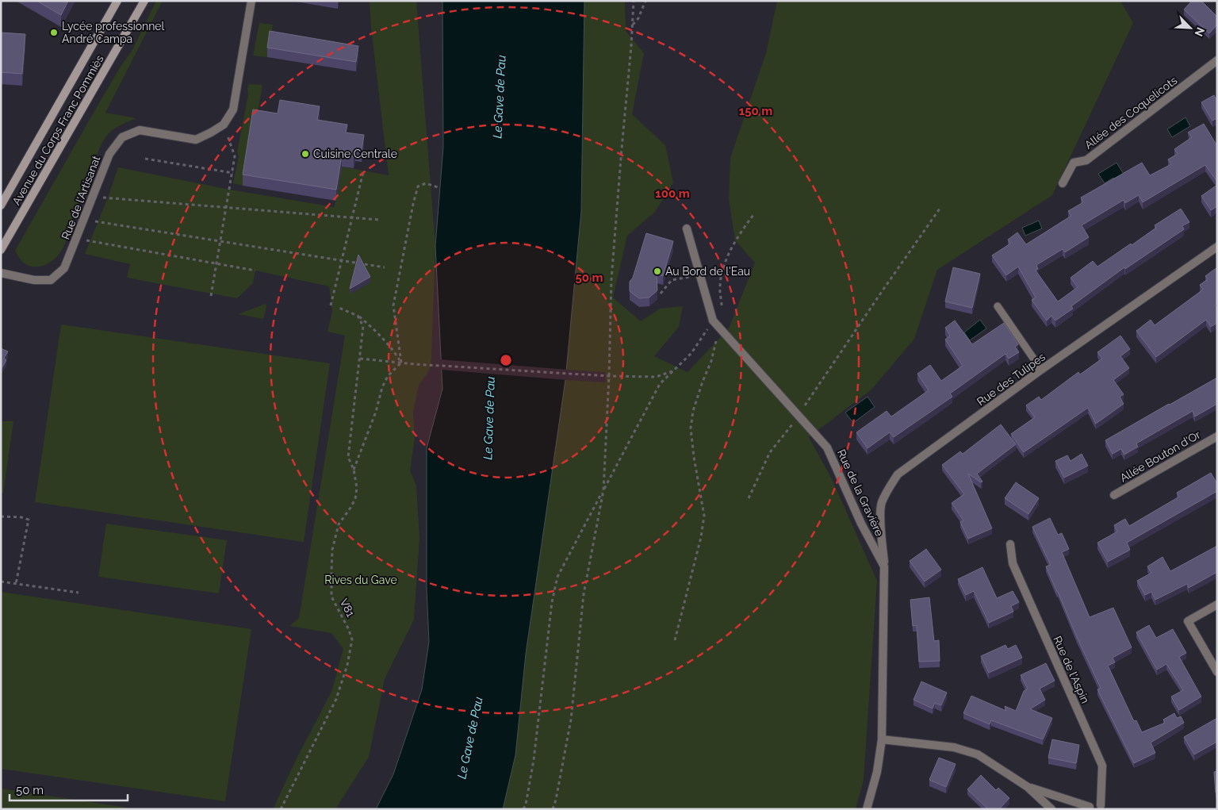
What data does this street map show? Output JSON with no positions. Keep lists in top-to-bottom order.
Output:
{
  "streets": {
    "main road": ["Avenue du Corps Franc Pommiès"],
    "street": [
      "Allée des Coquelicots",
      "Rue de l'Artisanat",
      "Rue des Tulipes",
      "Allée Bouton d'Or",
      "Rue de la Gravière",
      "Rue de l'Aspin"
    ],
    "path": ["V81"]
  },
  "crossings": [
    ["Rue des Tulipes", "Rue de la Gravière"]
  ],
  "water": ["Le Gave de Pau"],
  "parks": ["Rives du Gave"],
  "places": ["Lycée professionnel André Campa", "Cuisine Centrale", "Au Bord de l'Eau"],
  "scale_bar": "50 m",
  "north": "bottom right",
  "rings": ["150 m", "100 m", "50 m"]
}
